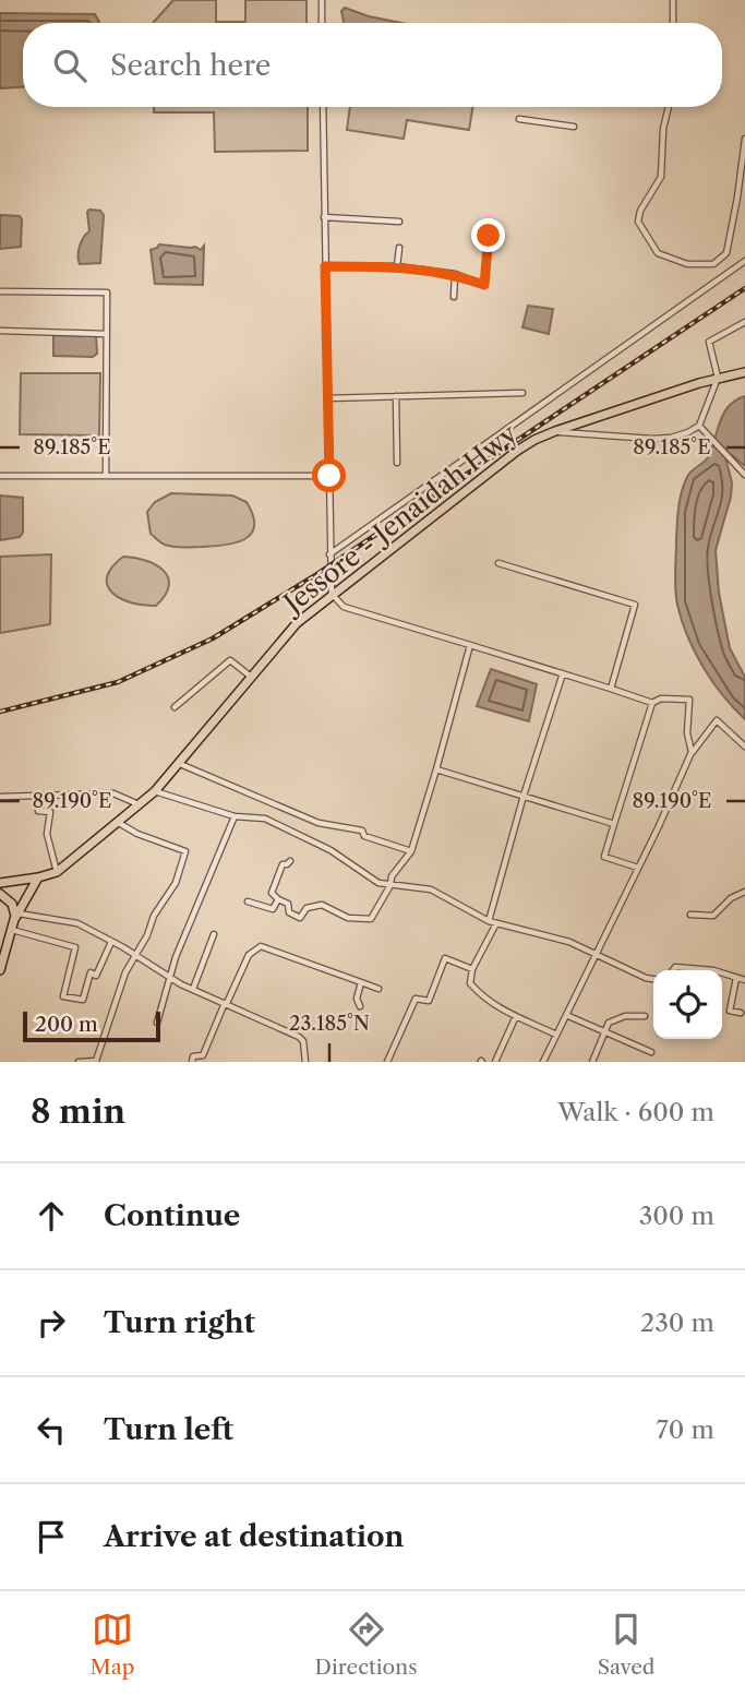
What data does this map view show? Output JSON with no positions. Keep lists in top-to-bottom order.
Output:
{
  "streets": {
    "highway": ["Jessore - Jenaidah Hwy"]
  },
  "scale_bar": "200 m",
  "page": {
    "search": "Search here",
    "scale": "200 m",
    "heading": ["8 min", "Walk · 600 m"],
    "list": [
      ["Continue", "300 m"],
      ["Turn right", "230 m"],
      ["Turn left", "70 m"],
      "Arrive at destination"
    ],
    "nav": ["Map", "Directions", "Saved"]
  },
  "coordinates": ["89.185°E", "89.190°E", "23.185°N"]
}
